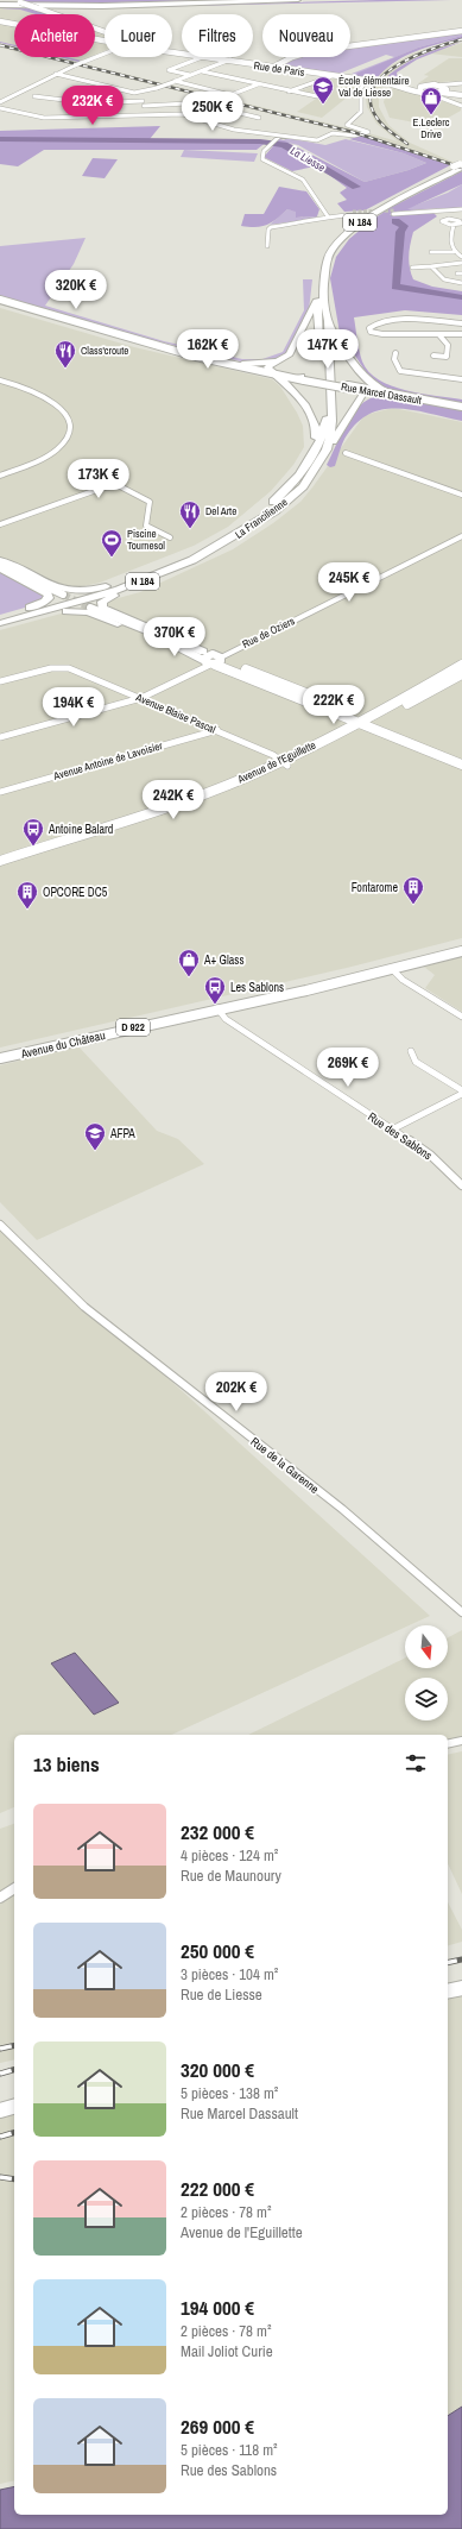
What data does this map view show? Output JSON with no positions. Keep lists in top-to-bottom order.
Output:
{
  "streets": {
    "highway": ["N 184", "La Francilienne"],
    "main road": ["D 922", "Avenue du Château"],
    "street": [
      "Rue de Paris",
      "Rue Marcel Dassault",
      "Rue de Oziers",
      "Avenue Blaise Pascal",
      "Avenue Antoine de Lavoisier",
      "Avenue de l'Eguillette",
      "Rue des Sablons",
      "Rue de la Garenne"
    ]
  },
  "crossings": [
    ["Rue de Oziers", "Avenue Blaise Pascal"],
    ["Avenue Blaise Pascal", "Avenue Antoine de Lavoisier"],
    ["Avenue Blaise Pascal", "Avenue de l'Eguillette"],
    ["Avenue du Château", "Rue des Sablons"]
  ],
  "water": ["La Liesse"],
  "places": {
    "school or university": ["École élémentaire Val de Liesse", "AFPA"],
    "shop": ["E.Leclerc Drive", "A+ Glass"],
    "restaurant": ["Class'croute", "Del Arte"],
    "sports": ["Piscine Tournesol"],
    "bus stop": ["Antoine Balard", "Les Sablons"],
    "building": ["Fontarome", "OPCORE DC5"]
  },
  "north": "bottom",
  "page": {
    "chip": [
      "Acheter",
      "Louer",
      "Filtres",
      "Nouveau"
    ],
    "price": [
      "232K €",
      "250K €",
      "320K €",
      "162K €",
      "147K €",
      "173K €",
      "245K €",
      "370K €",
      "222K €",
      "194K €",
      "242K €",
      "269K €",
      "202K €"
    ],
    "heading": "13 biens",
    "list": [
      {
        "name": "232 000 €",
        "note": "4 pièces · 124 m² · Rue de Maunoury"
      },
      {
        "name": "250 000 €",
        "note": "3 pièces · 104 m² · Rue de Liesse"
      },
      {
        "name": "320 000 €",
        "note": "5 pièces · 138 m² · Rue Marcel Dassault"
      },
      {
        "name": "222 000 €",
        "note": "2 pièces · 78 m² · Avenue de l'Eguillette"
      },
      {
        "name": "194 000 €",
        "note": "2 pièces · 78 m² · Mail Joliot Curie"
      },
      {
        "name": "269 000 €",
        "note": "5 pièces · 118 m² · Rue des Sablons"
      }
    ]
  }
}
